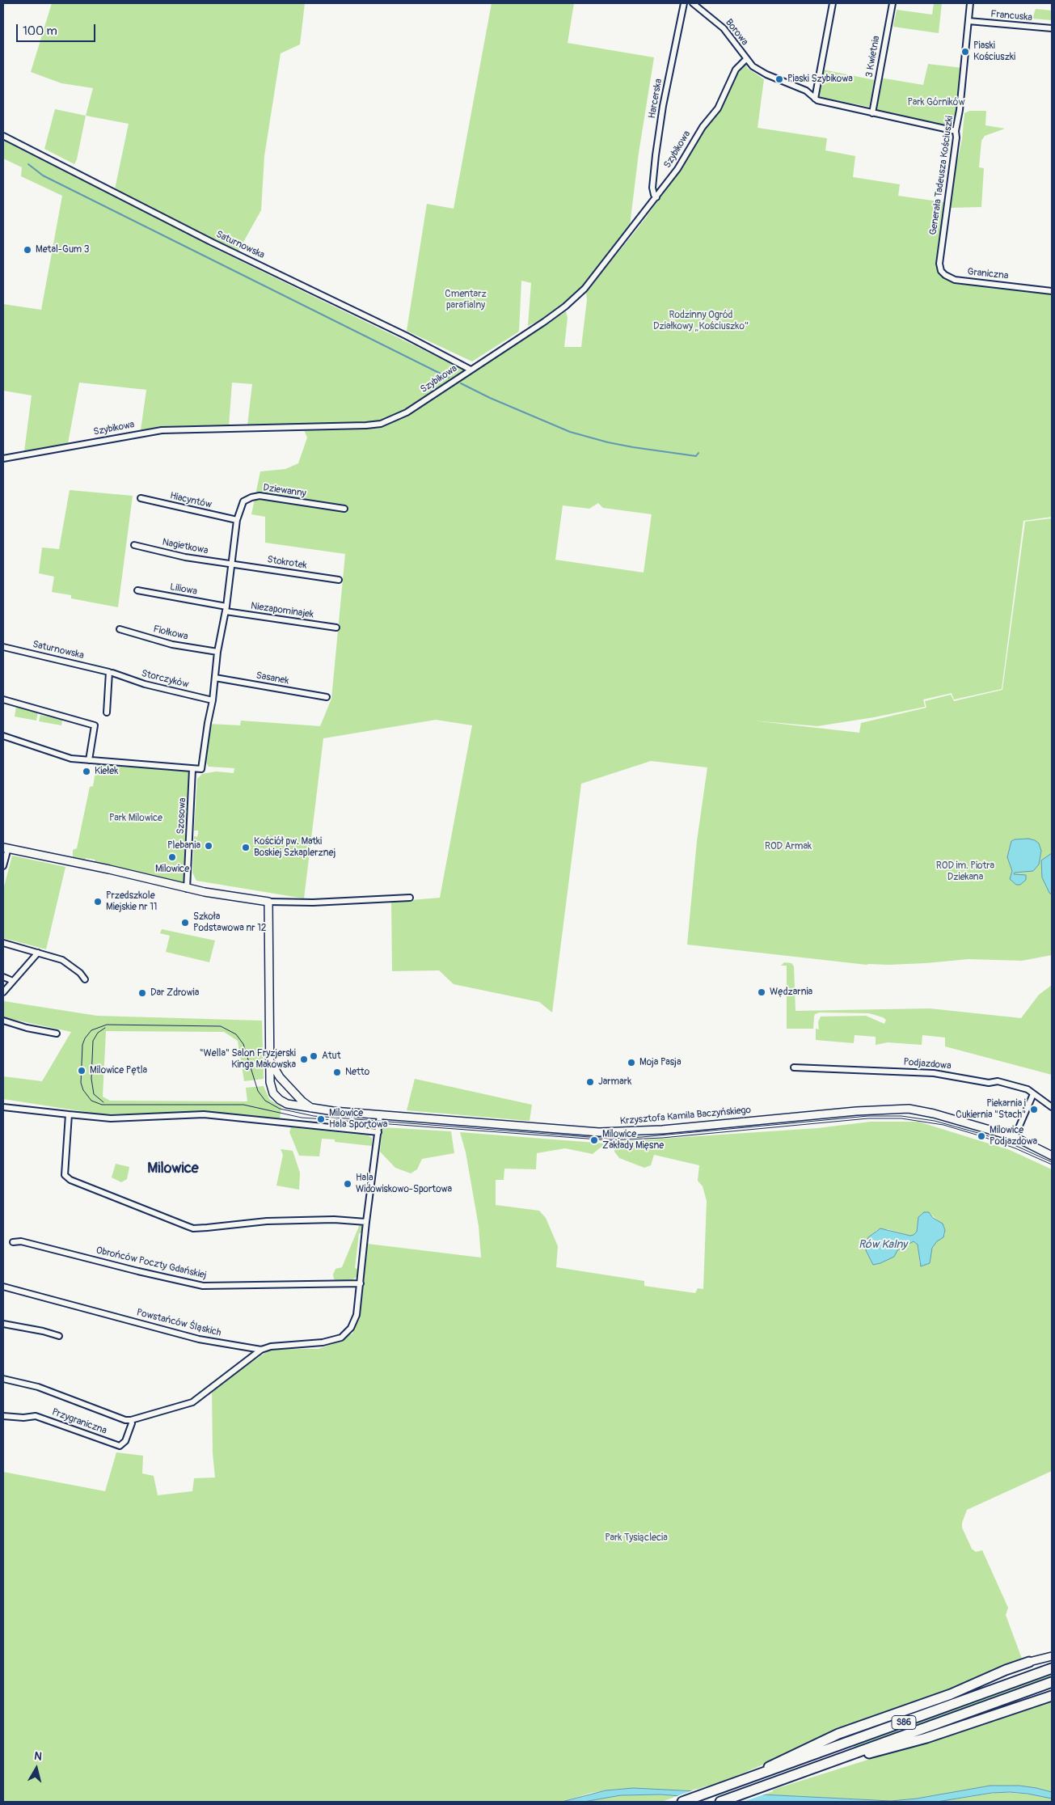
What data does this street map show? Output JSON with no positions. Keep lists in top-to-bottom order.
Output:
{
  "streets": {
    "highway": ["S86"],
    "street": [
      "Francuska",
      "Borowa",
      "3 Kwietnia",
      "Harcerska",
      "Szybikowa",
      "Generała Tadeusza Kościuszki",
      "Saturnowska",
      "Graniczna",
      "Dziewanny",
      "Hiacyntów",
      "Nagietkowa",
      "Stokrotek",
      "Liliowa",
      "Niezapominajek",
      "Fiołkowa",
      "Sasanek",
      "Storczyków",
      "Szosowa",
      "Podjazdowa",
      "Krzysztofa Kamila Baczyńskiego",
      "Obrońców Poczty Gdańskiej",
      "Powstańców Śląskich",
      "Przygraniczna"
    ]
  },
  "crossings": [
    ["Francuska", "Generała Tadeusza Kościuszki"],
    ["Borowa", "3 Kwietnia"],
    ["Borowa", "Szybikowa"],
    ["Borowa", "Generała Tadeusza Kościuszki"],
    ["Harcerska", "Szybikowa"],
    ["Szybikowa", "Saturnowska"],
    ["Generała Tadeusza Kościuszki", "Graniczna"],
    ["Saturnowska", "Storczyków"],
    ["Dziewanny", "Hiacyntów"],
    ["Nagietkowa", "Stokrotek"],
    ["Liliowa", "Niezapominajek"],
    ["Krzysztofa Kamila Baczyńskiego", "Powstańców Śląskich"],
    ["Obrońców Poczty Gdańskiej", "Powstańców Śląskich"]
  ],
  "districts": ["Milowice"],
  "water": ["Rów Kalny"],
  "parks": [
    "Park Górników",
    "Cmentarz parafialny",
    "Rodzinny Ogród Działkowy „Kościuszko”",
    "Park Milowice",
    "ROD Armak",
    "ROD im. Piotra Dziekana",
    "Park Tysiąclecia"
  ],
  "places": [
    "Piaski Kościuszki",
    "Piaski Szybikowa",
    "Metal-Gum 3",
    "Kiełek",
    "Plebania",
    "Kościół pw. Matki Boskiej Szkaplerznej",
    "Milowice",
    "Przedszkole Miejskie nr 11",
    "Szkoła Podstawowa nr 12",
    "Wędzarnia",
    "Dar Zdrowia",
    "Atut",
    "\"Wella\" Salon Fryzjerski Kinga Makowska",
    "Moja Pasja",
    "Milowice Pętla",
    "Netto",
    "Jarmark",
    "Piekarnia i Cukiernia \"Stach\"",
    "Milowice Hala Sportowa",
    "Milowice Podjazdowa",
    "Milowice Zakłady Mięsne",
    "Hala Widowiskowo-Sportowa"
  ],
  "scale_bar": "100 m",
  "north": "top"
}
